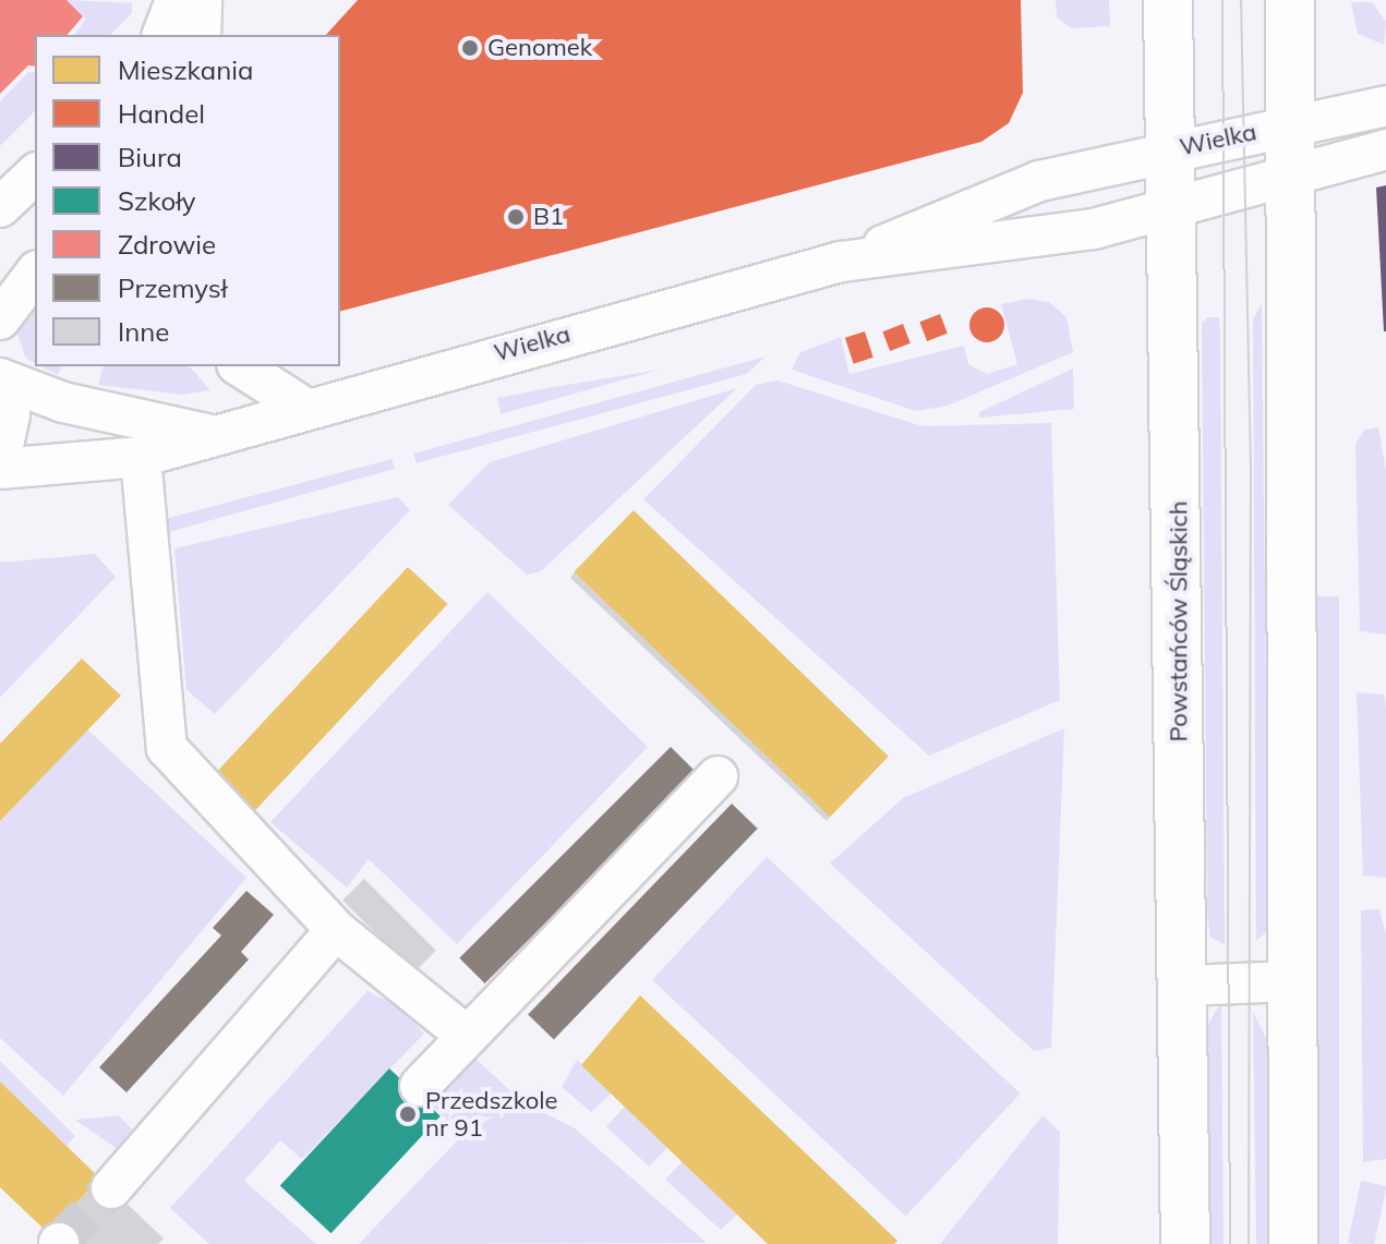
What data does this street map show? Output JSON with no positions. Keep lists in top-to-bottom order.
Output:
{
  "streets": {
    "main road": ["Powstańców Śląskich"],
    "street": ["Wielka"]
  },
  "crossings": [
    ["Wielka", "Powstańców Śląskich"]
  ],
  "places": ["Genomek", "B1", "Przedszkole nr 91"],
  "legend": [
    "Mieszkania",
    "Handel",
    "Biura",
    "Szkoły",
    "Zdrowie",
    "Przemysł",
    "Inne"
  ]
}
